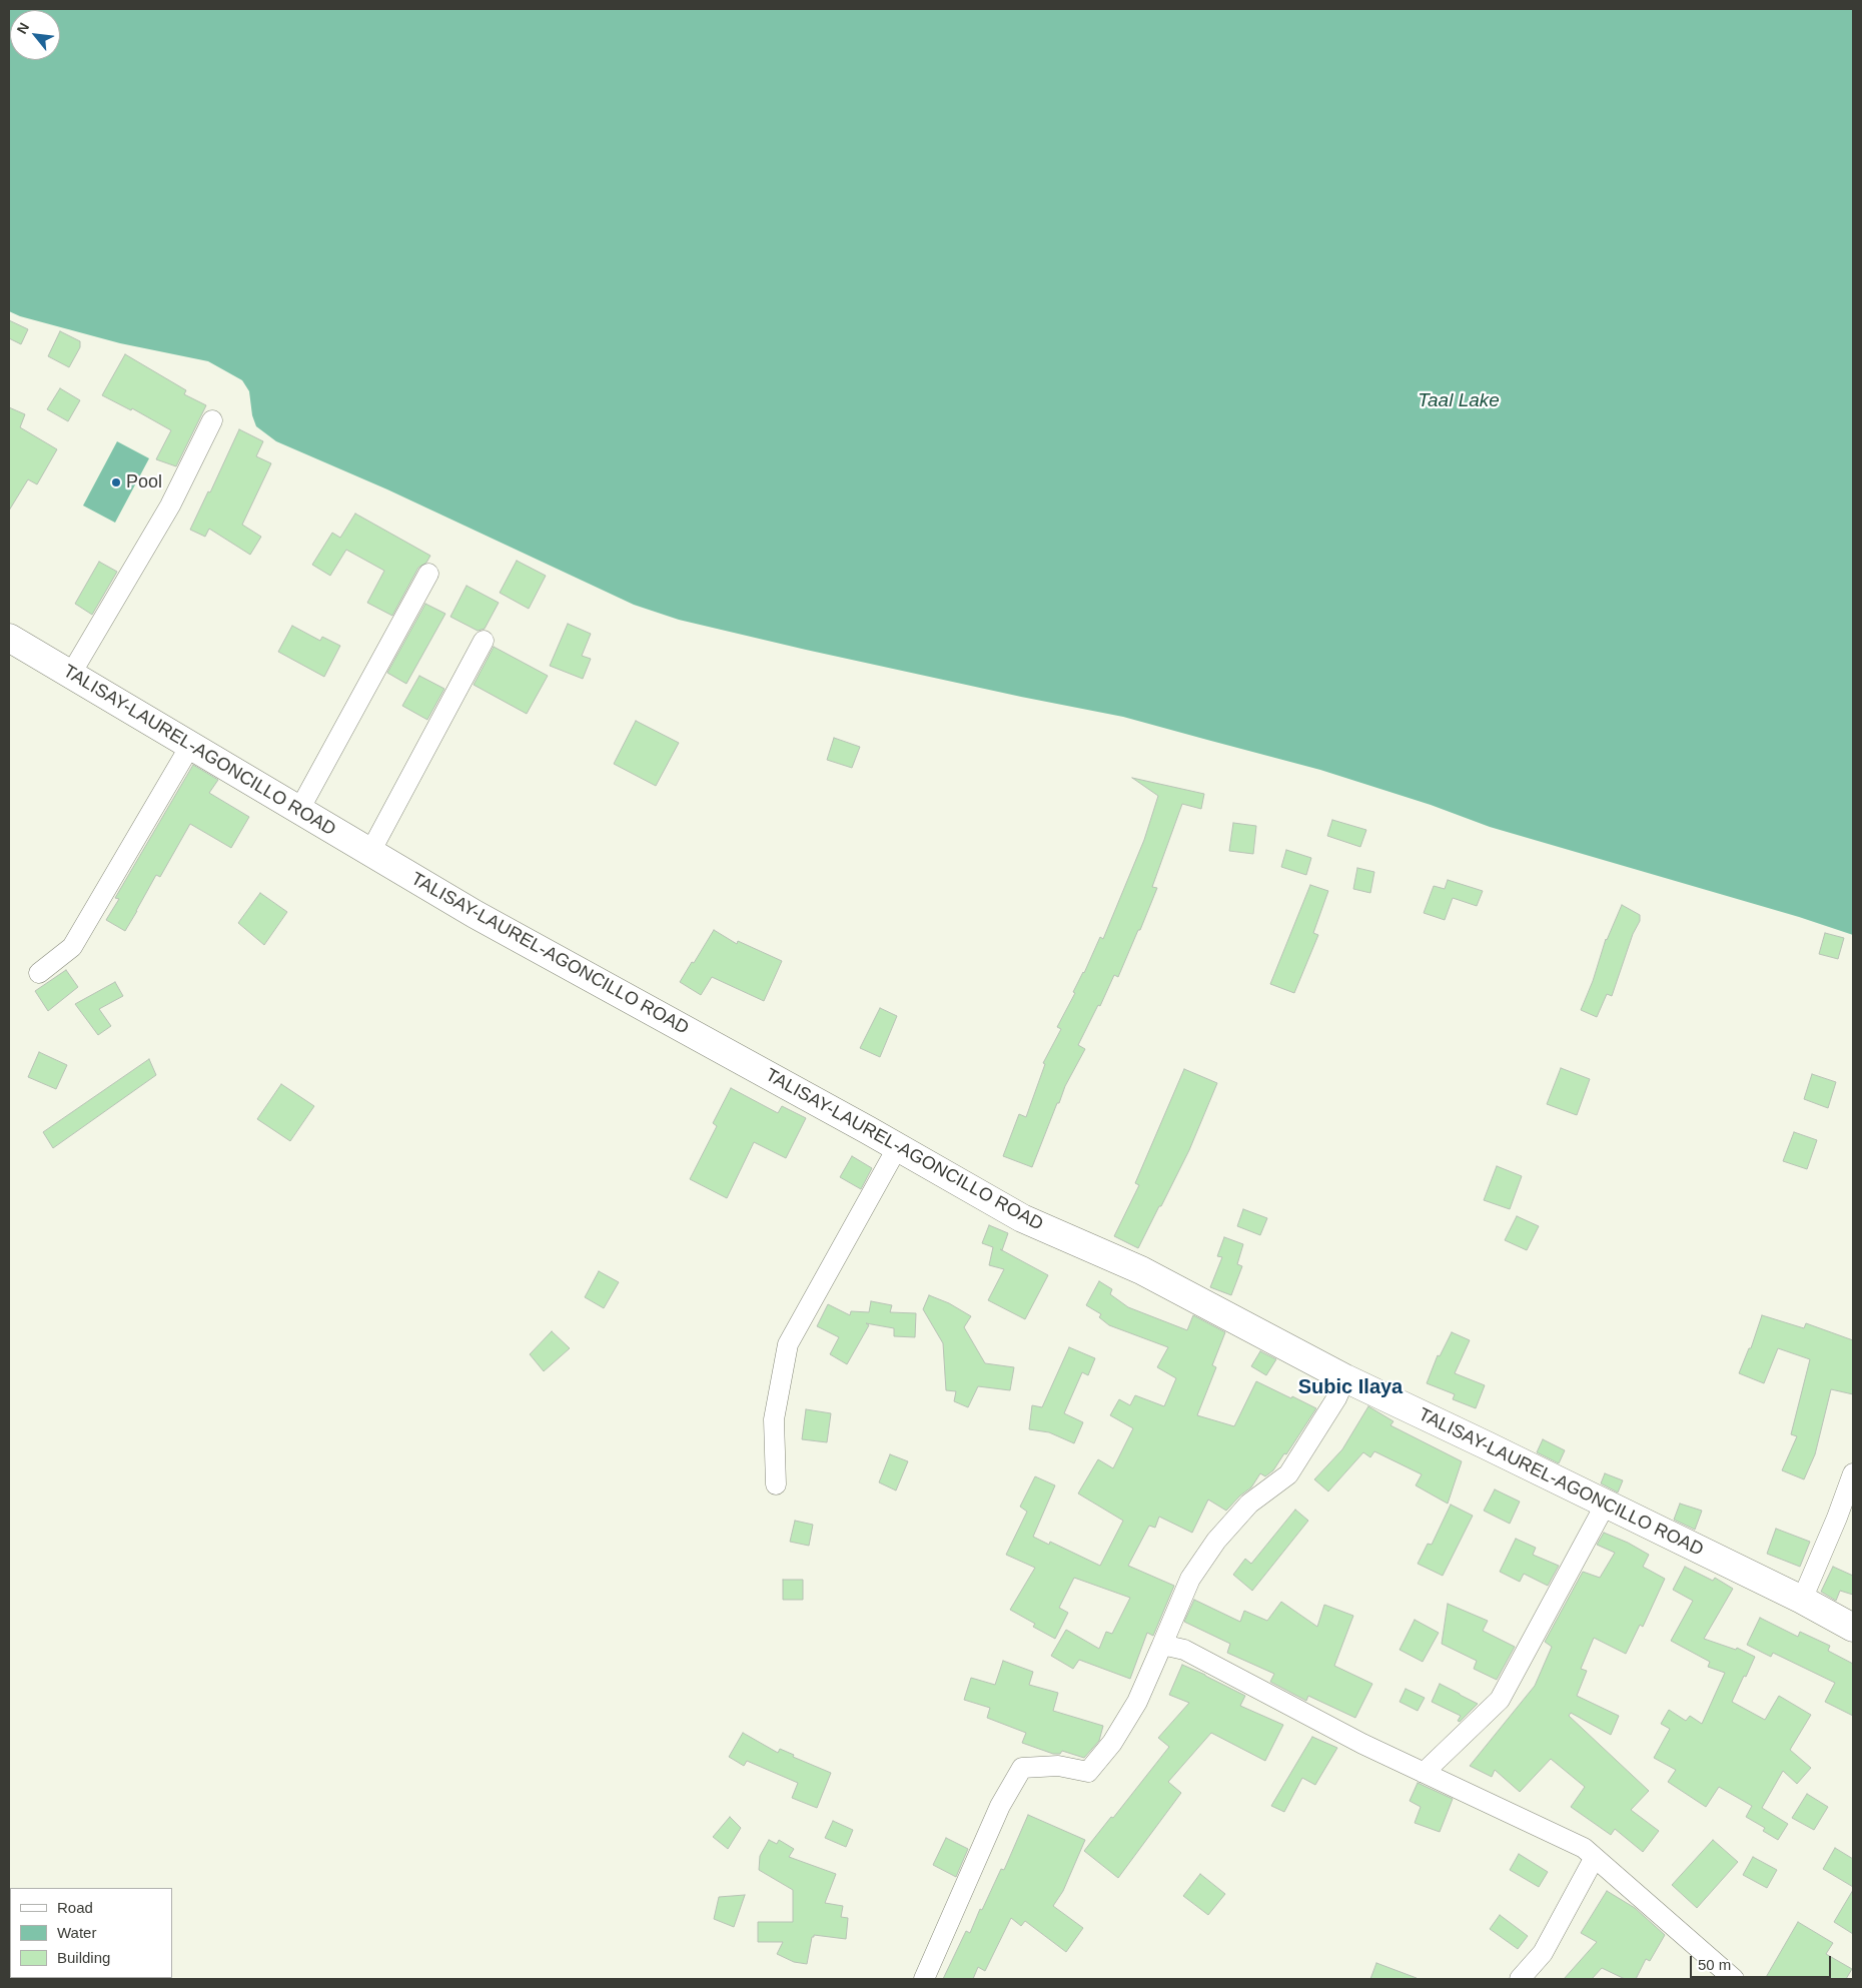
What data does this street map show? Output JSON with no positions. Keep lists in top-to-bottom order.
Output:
{
  "streets": {
    "main road": ["TALISAY-LAUREL-AGONCILLO ROAD"]
  },
  "districts": ["Subic Ilaya"],
  "water": ["Taal Lake"],
  "places": ["Pool"],
  "legend": ["Road", "Water", "Building"],
  "scale_bar": "50 m",
  "north": "top left"
}
